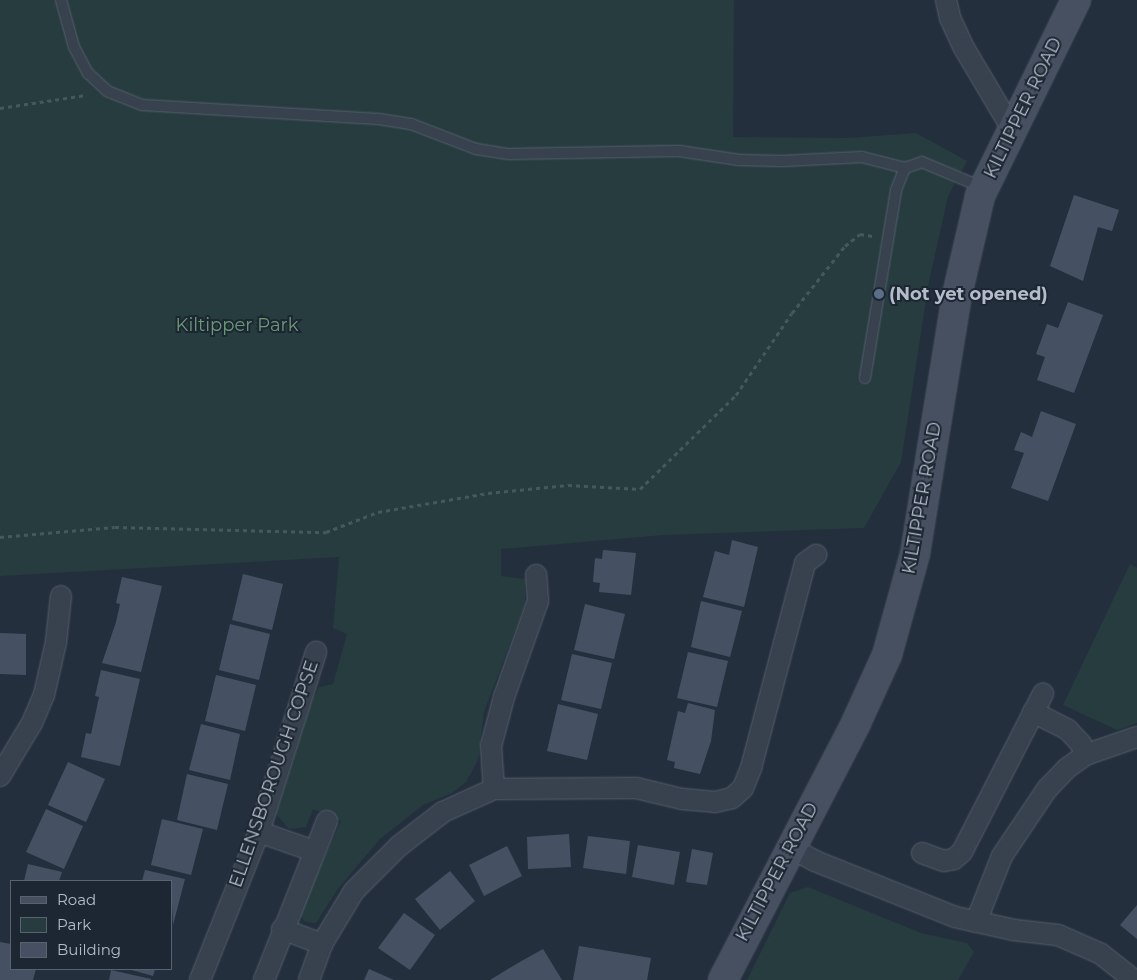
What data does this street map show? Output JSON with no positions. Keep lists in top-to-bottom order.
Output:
{
  "streets": {
    "street": ["KILTIPPER ROAD", "ELLENSBOROUGH COPSE"]
  },
  "parks": ["Kiltipper Park"],
  "places": ["(Not yet opened)"],
  "legend": ["Road", "Park", "Building"]
}
